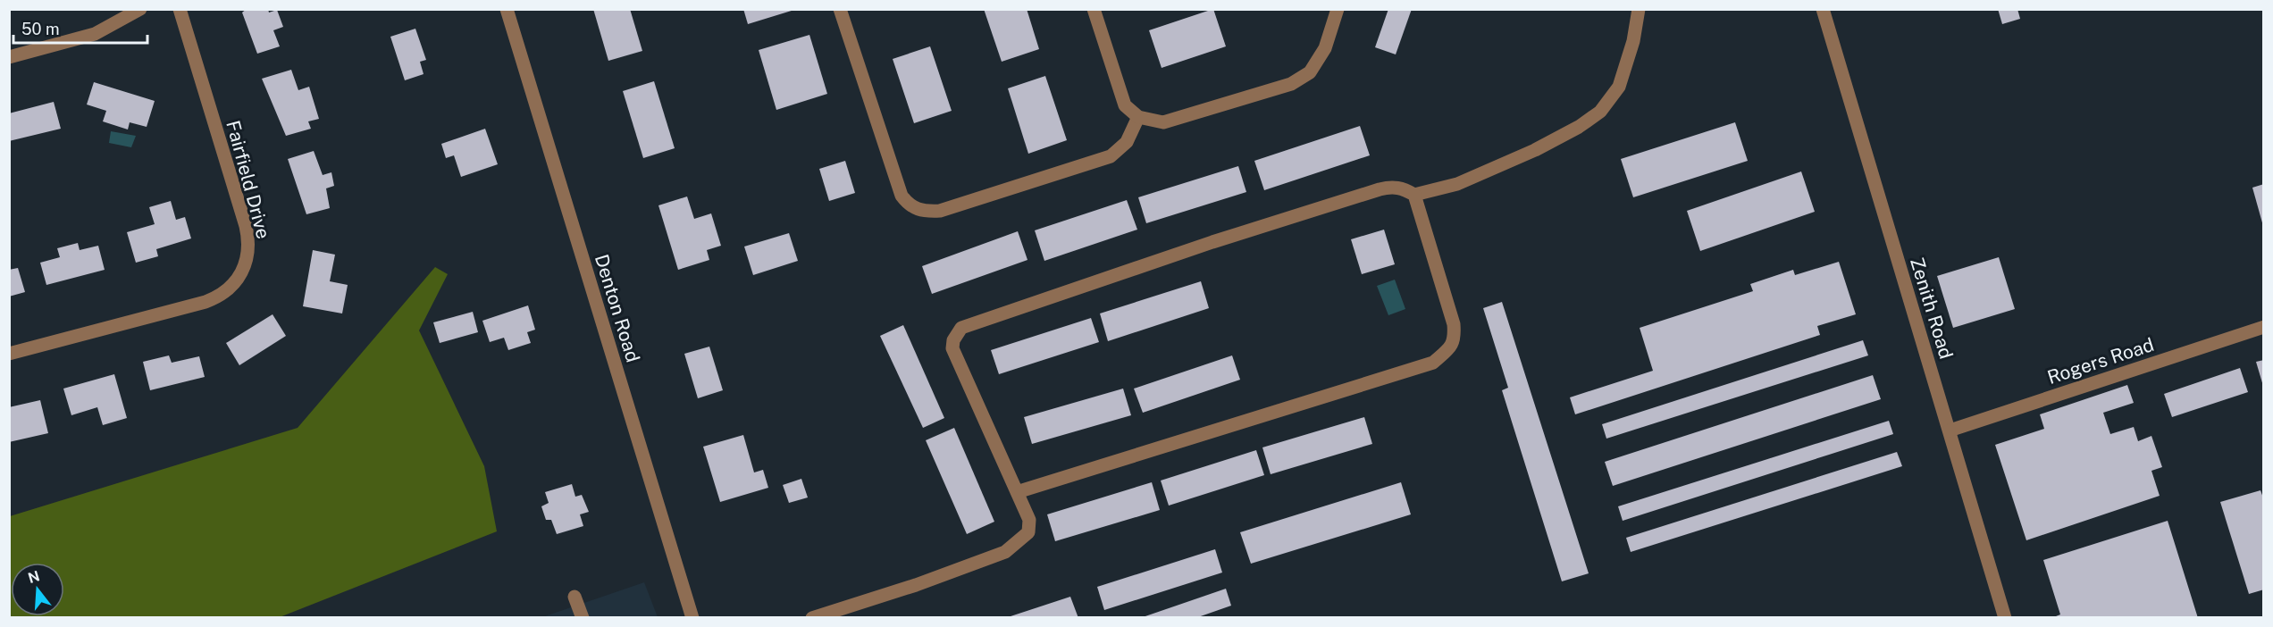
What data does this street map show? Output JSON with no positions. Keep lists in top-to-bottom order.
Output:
{
  "streets": {
    "street": [
      "Fairfield Drive",
      "Denton Road",
      "Zenith Road",
      "Rogers Road"
    ]
  },
  "crossings": [
    ["Zenith Road", "Rogers Road"]
  ],
  "scale_bar": "50 m",
  "north": "top"
}
